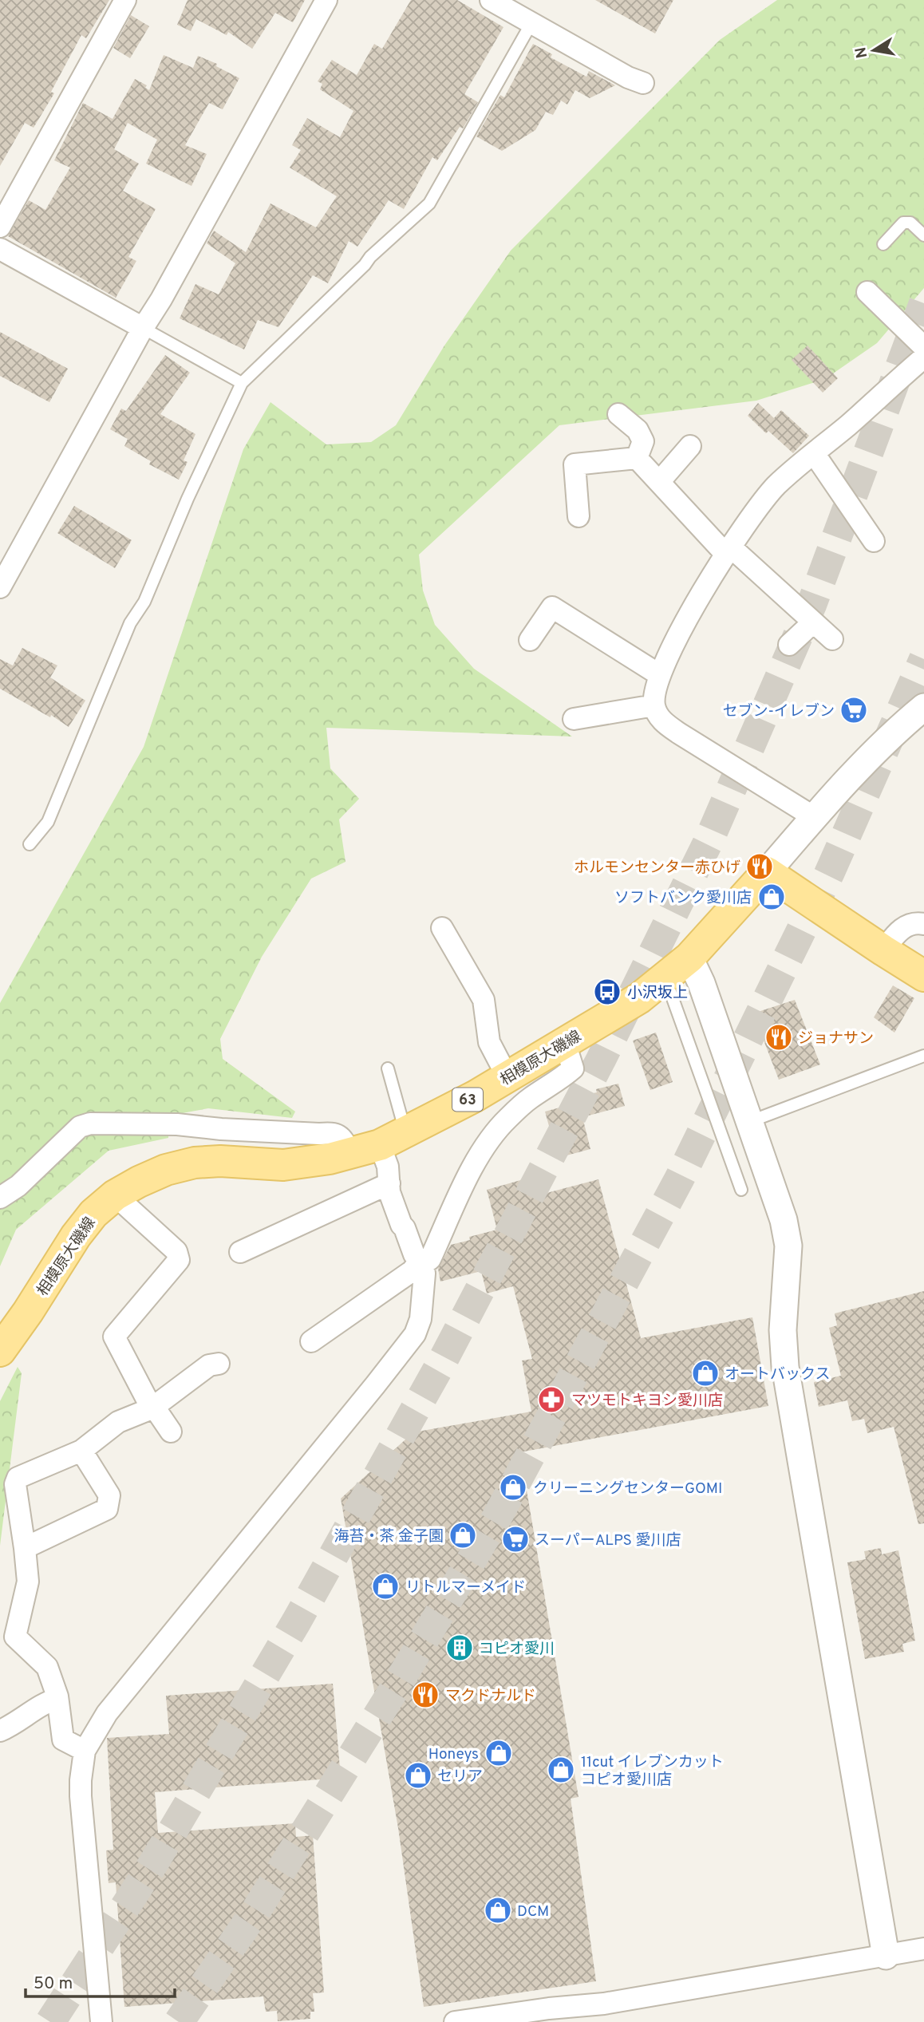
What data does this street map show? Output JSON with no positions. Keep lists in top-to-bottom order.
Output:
{
  "streets": {
    "main road": ["相模原大磯線", "63"]
  },
  "places": {
    "supermarket": ["セブン-イレブン", "スーパーALPS 愛川店"],
    "restaurant": ["ホルモンセンター赤ひげ", "ジョナサン", "マクドナルド"],
    "shop": [
      "ソフトバンク愛川店",
      "オートバックス",
      "クリーニングセンターGOMI",
      "海苔・茶 金子園",
      "リトルマーメイド",
      "Honeys",
      "11cut イレブンカット コピオ愛川店",
      "セリア",
      "DCM"
    ],
    "bus stop": ["小沢坂上"],
    "pharmacy": ["マツモトキヨシ愛川店"],
    "building": ["コピオ愛川"]
  },
  "scale_bar": "50 m",
  "north": "left"
}
